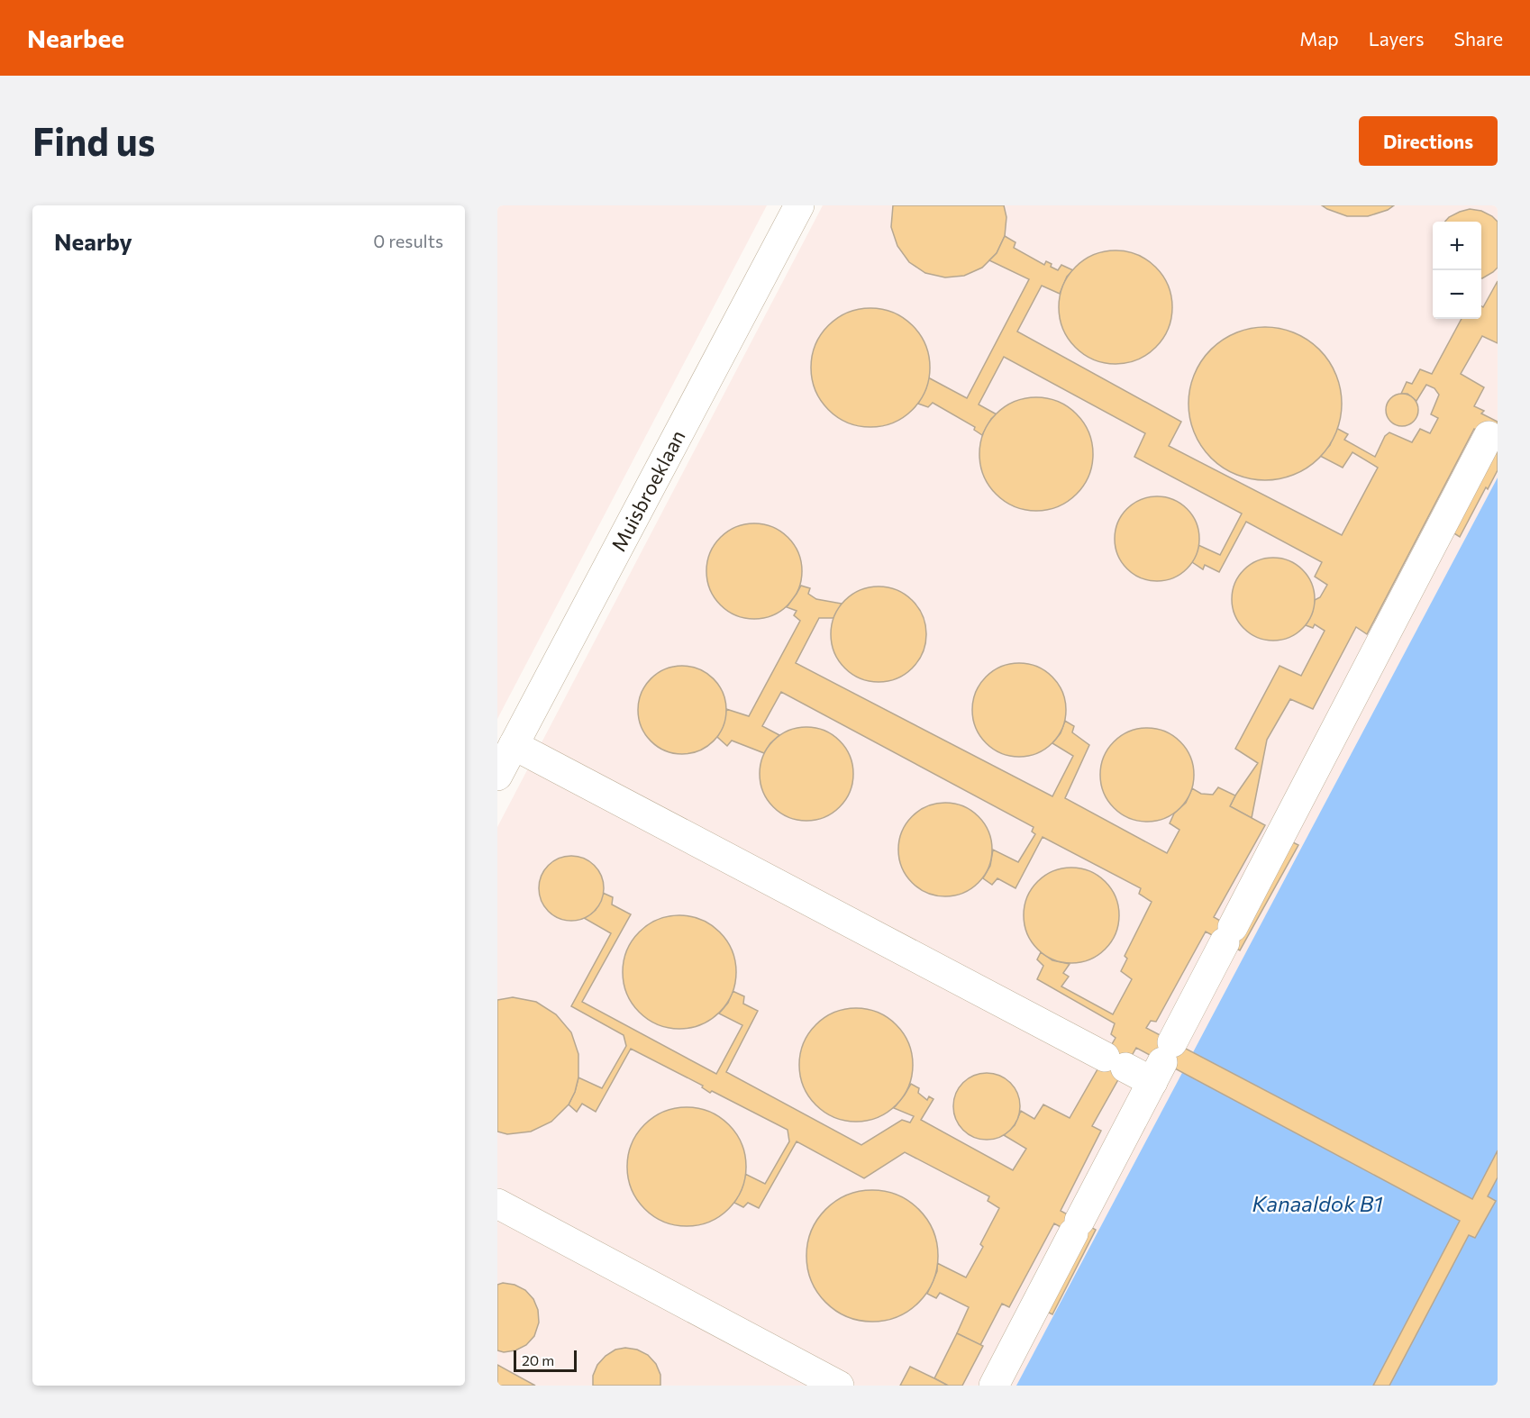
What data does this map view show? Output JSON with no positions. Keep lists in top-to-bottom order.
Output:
{
  "streets": {
    "lane": ["Muisbroeklaan"]
  },
  "water": ["Kanaaldok B1"],
  "scale_bar": "20 m",
  "page": {
    "header": "Nearbee",
    "nav": ["Map", "Layers", "Share"],
    "buttons": "Directions",
    "title": "Find us",
    "heading": ["Nearby", "0 results"],
    "map_buttons": ["+", "−"],
    "scale": "20 m"
  }
}
